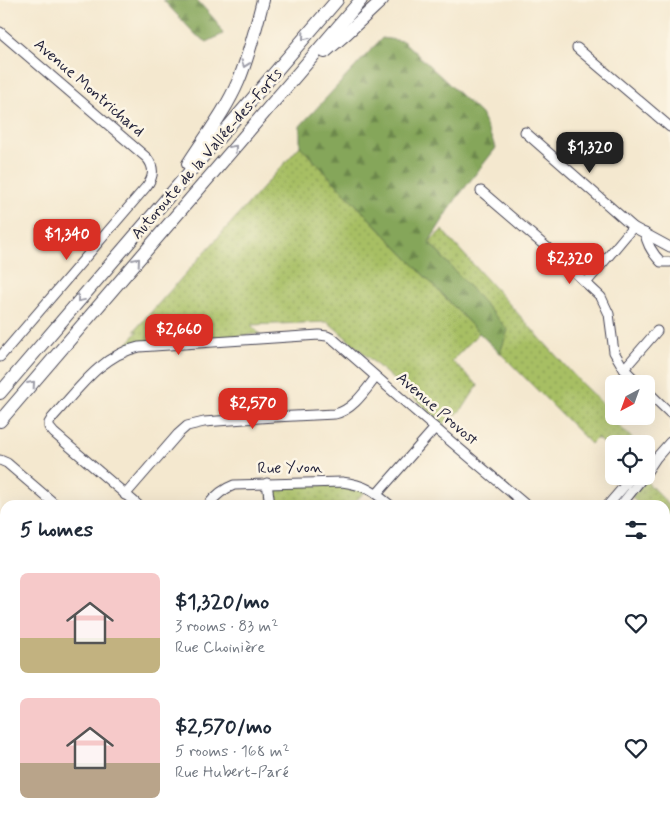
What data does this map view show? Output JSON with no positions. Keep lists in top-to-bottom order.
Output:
{
  "streets": {
    "highway": ["Autoroute de la Vallée-des-Forts"],
    "street": ["Avenue Montrichard", "Avenue Provost", "Rue Yvon"]
  },
  "north": "bottom left",
  "page": {
    "price": [
      "$1,320",
      "$1,340",
      "$2,320",
      "$2,660",
      "$2,570"
    ],
    "heading": "5 homes",
    "list": [
      {
        "name": "$1,320/mo",
        "note": "3 rooms · 83 m² · Rue Choinière"
      },
      {
        "name": "$2,570/mo",
        "note": "5 rooms · 168 m² · Rue Hubert-Paré"
      }
    ]
  }
}
